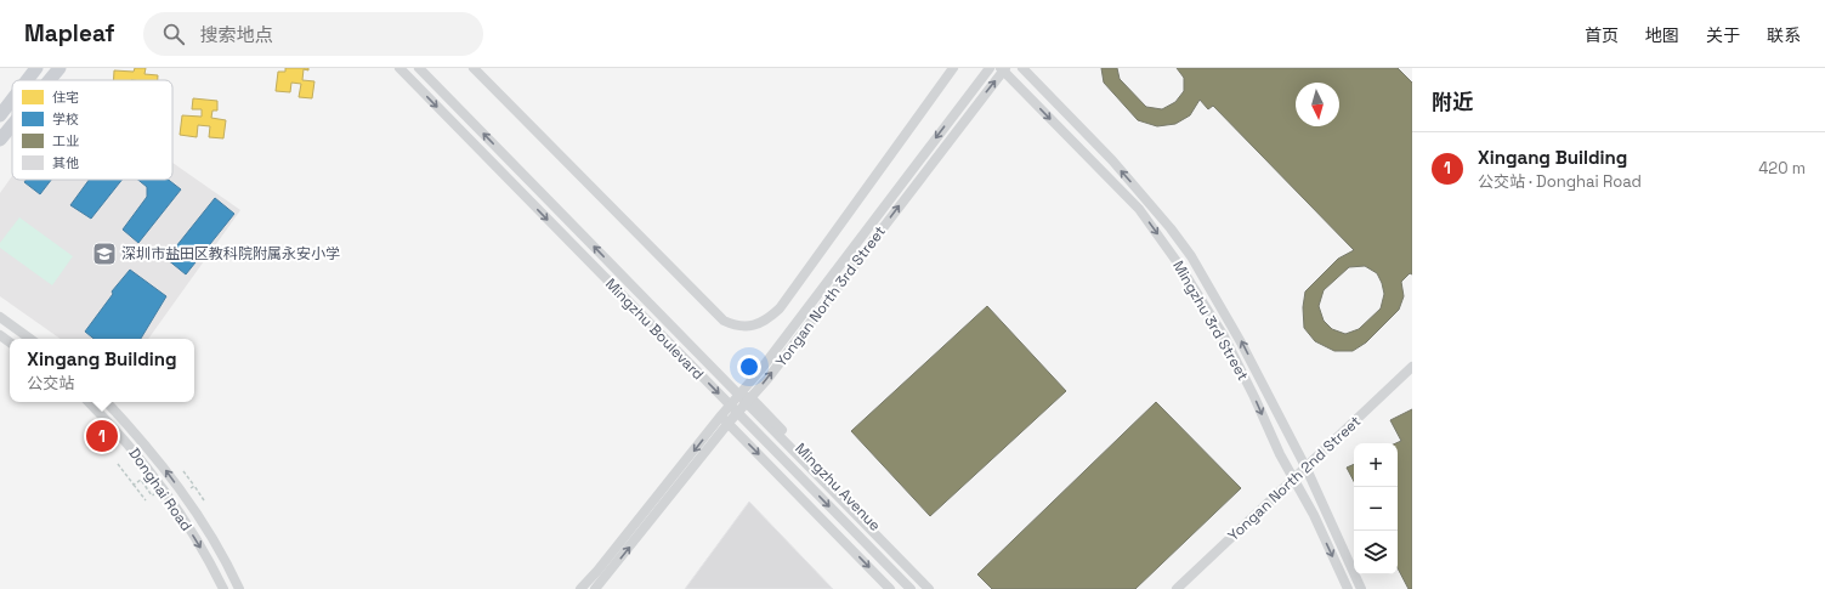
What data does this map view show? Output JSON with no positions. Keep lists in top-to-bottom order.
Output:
{
  "streets": {
    "street": [
      "Yongan North 3rd Street",
      "Mingzhu 3rd Street",
      "Mingzhu Boulevard",
      "Yongan North 2nd Street",
      "Mingzhu Avenue",
      "Donghai Road"
    ]
  },
  "crossings": [
    ["Yongan North 3rd Street", "Mingzhu 3rd Street"],
    ["Yongan North 3rd Street", "Mingzhu Avenue"],
    ["Mingzhu 3rd Street", "Yongan North 2nd Street"]
  ],
  "places": {
    "school or university": ["深圳市盐田区教科院附属永安小学"]
  },
  "legend": [
    "住宅",
    "学校",
    "工业",
    "其他"
  ],
  "north": "bottom",
  "page": {
    "header": "Mapleaf",
    "search": "搜索地点",
    "nav": [
      "首页",
      "地图",
      "关于",
      "联系"
    ],
    "heading": "附近",
    "list": [
      {
        "mark": "1",
        "name": "Xingang Building",
        "note": "公交站 · Donghai Road",
        "value": "420 m"
      }
    ],
    "popup": ["Xingang Building", "公交站"],
    "pins": "1",
    "map_buttons": ["+", "−"]
  }
}
